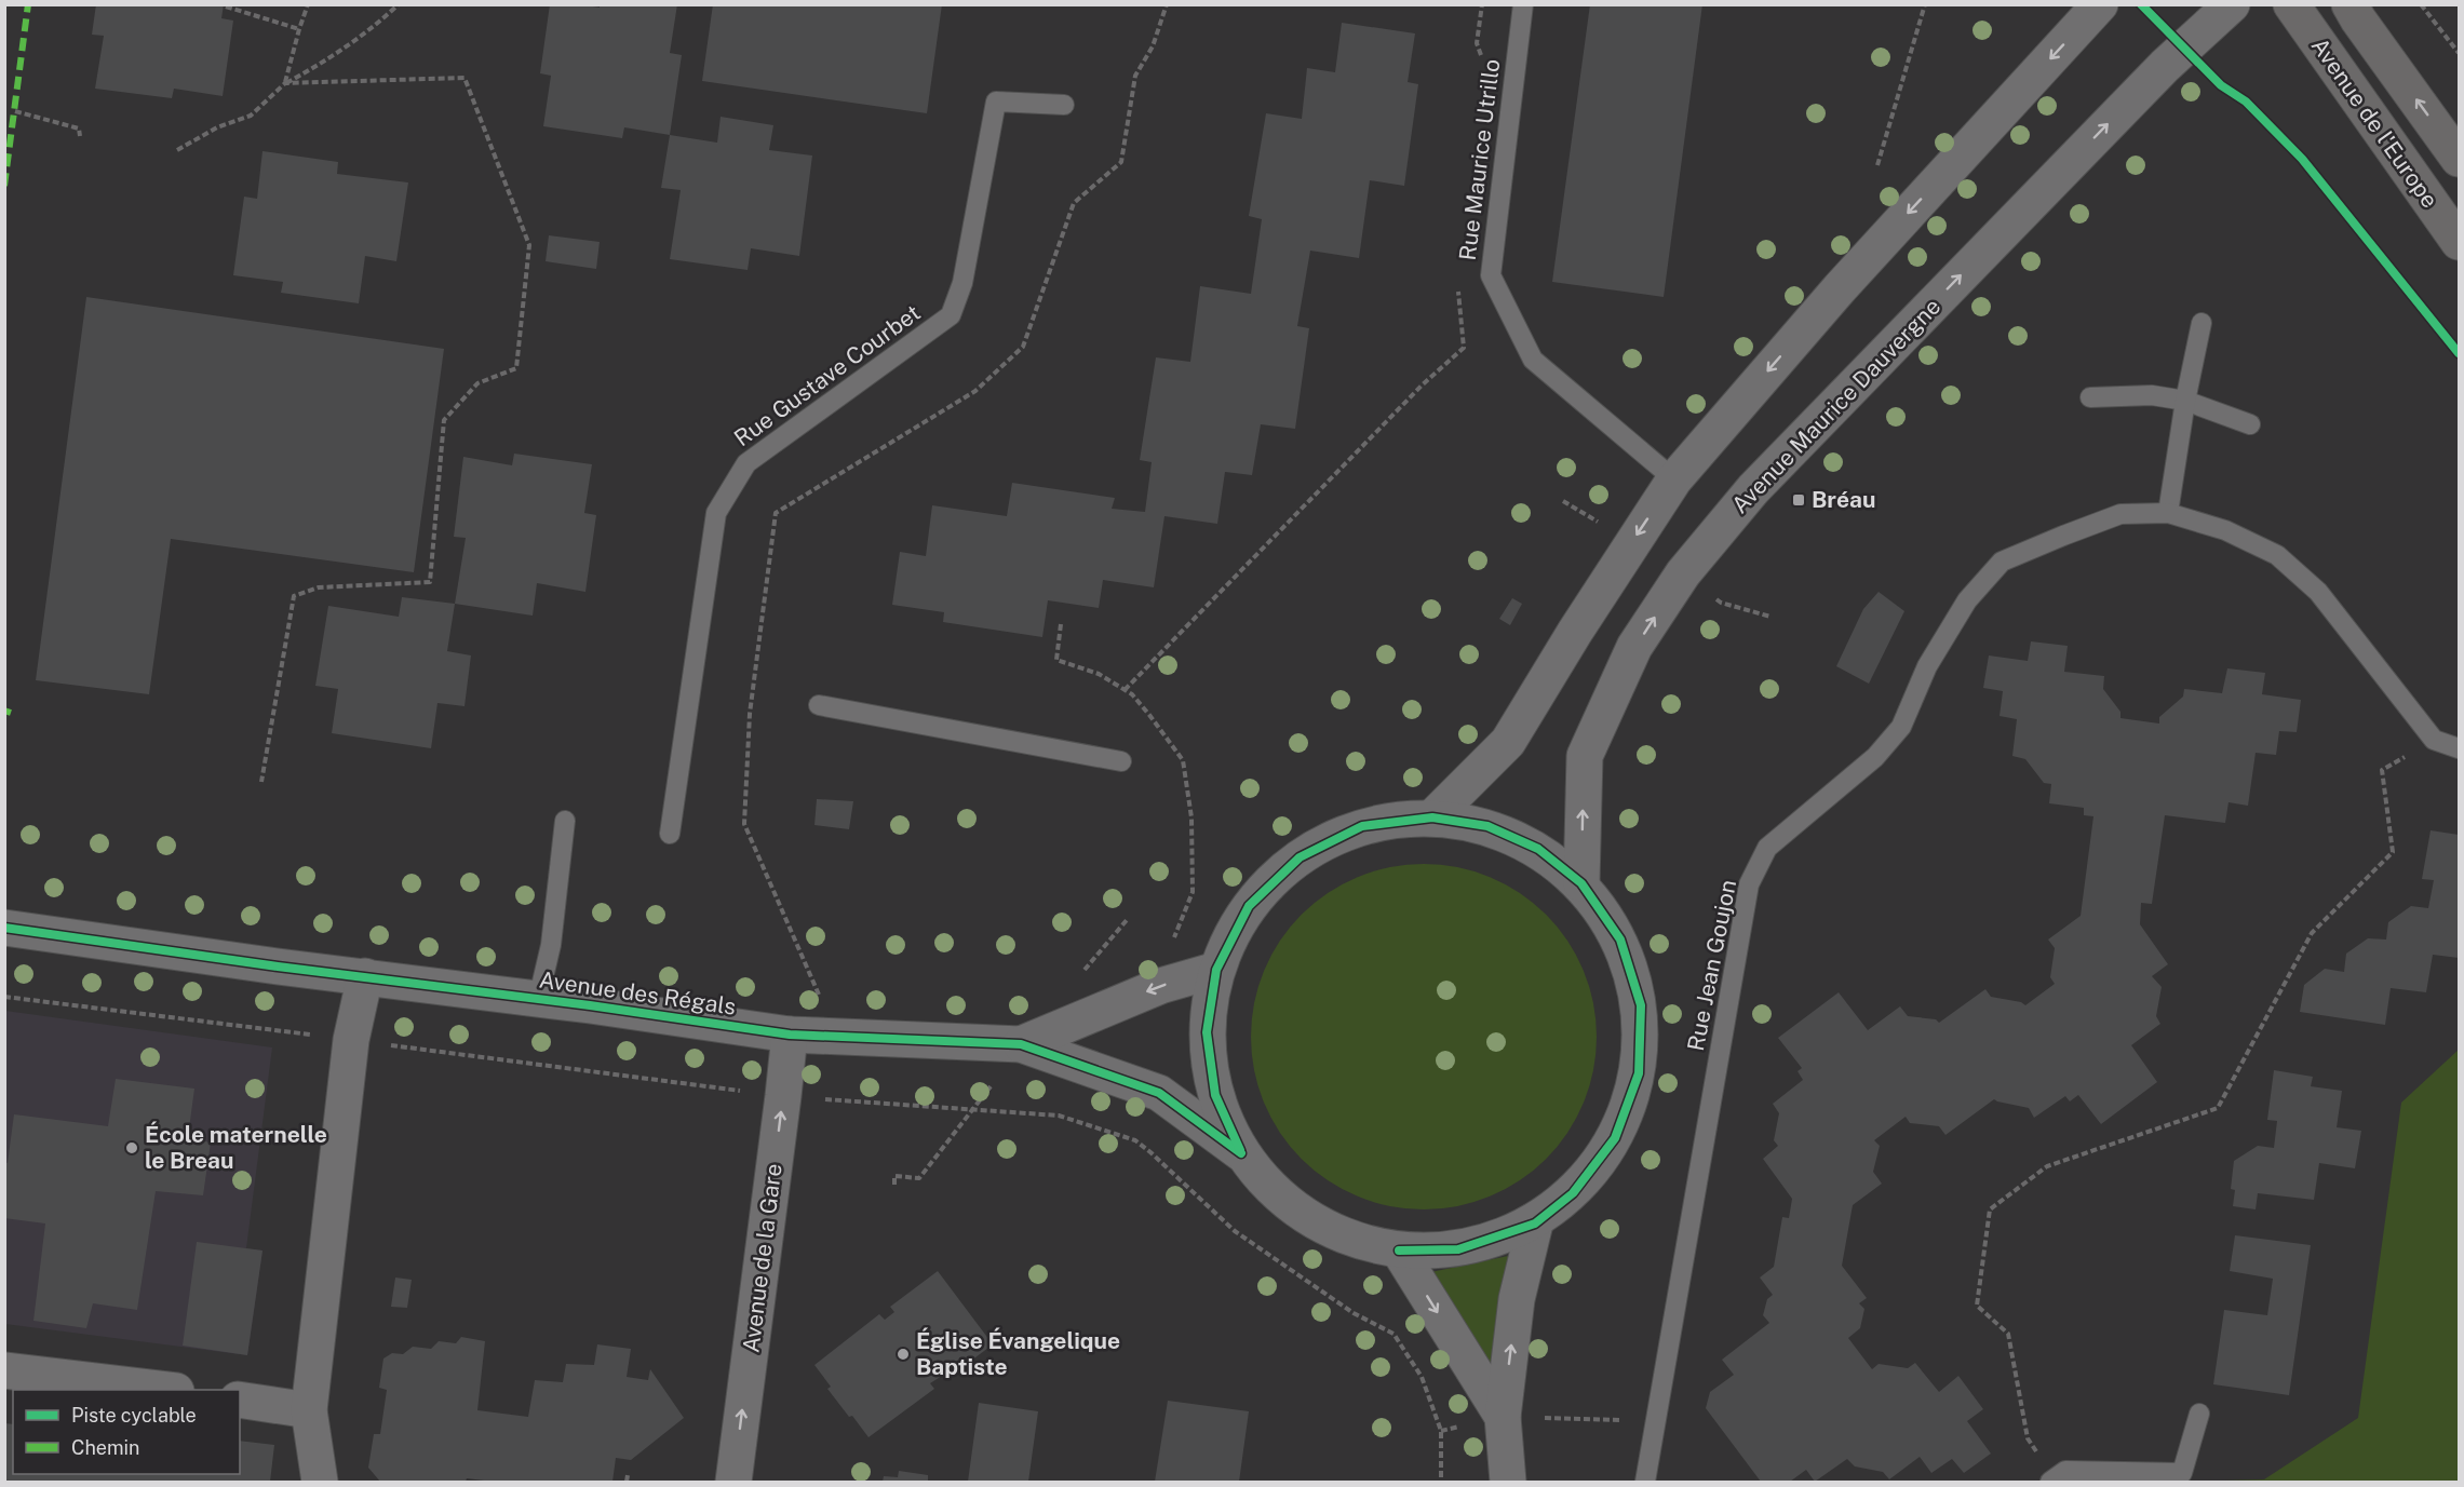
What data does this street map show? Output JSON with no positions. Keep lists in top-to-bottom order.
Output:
{
  "streets": {
    "main road": ["Avenue de l'Europe"],
    "street": ["Avenue Maurice Dauvergne", "Avenue des Régals", "Avenue de la Gare"],
    "lane": ["Rue Maurice Utrillo", "Rue Gustave Courbet", "Rue Jean Goujon"]
  },
  "crossings": [
    ["Avenue des Régals", "Avenue de la Gare"]
  ],
  "one_way": ["Avenue de la Gare"],
  "places": {
    "transit": ["Bréau"],
    "other": ["École maternelle le Breau", "Église Évangelique Baptiste"]
  },
  "legend": ["Piste cyclable", "Chemin"]
}
